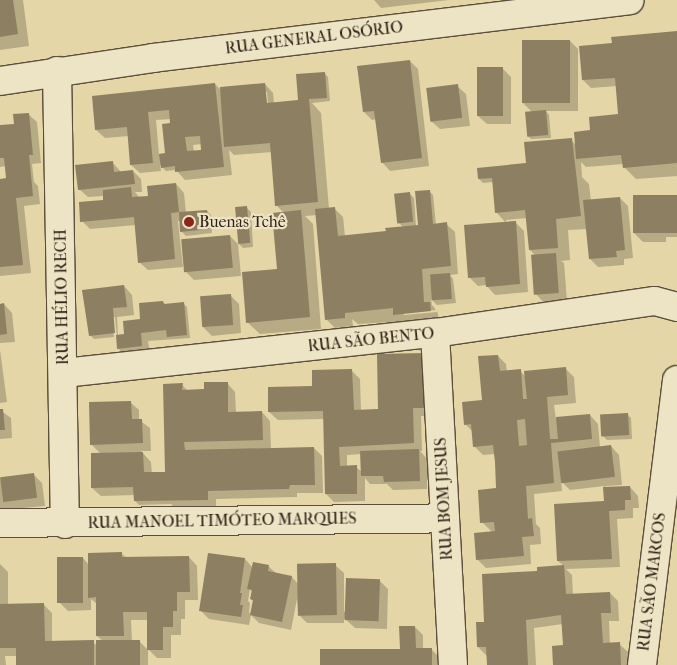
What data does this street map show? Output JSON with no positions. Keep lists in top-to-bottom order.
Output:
{
  "streets": {
    "street": [
      "RUA GENERAL OSÓRIO",
      "RUA HÉLIO RECH",
      "RUA SÃO BENTO",
      "RUA BOM JESUS",
      "RUA MANOEL TIMÓTEO MARQUES",
      "RUA SÃO MARCOS"
    ]
  },
  "crossings": [
    ["RUA GENERAL OSÓRIO", "RUA HÉLIO RECH"],
    ["RUA HÉLIO RECH", "RUA SÃO BENTO"],
    ["RUA HÉLIO RECH", "RUA MANOEL TIMÓTEO MARQUES"],
    ["RUA SÃO BENTO", "RUA BOM JESUS"],
    ["RUA BOM JESUS", "RUA MANOEL TIMÓTEO MARQUES"]
  ],
  "places": ["Buenas Tchê"]
}
